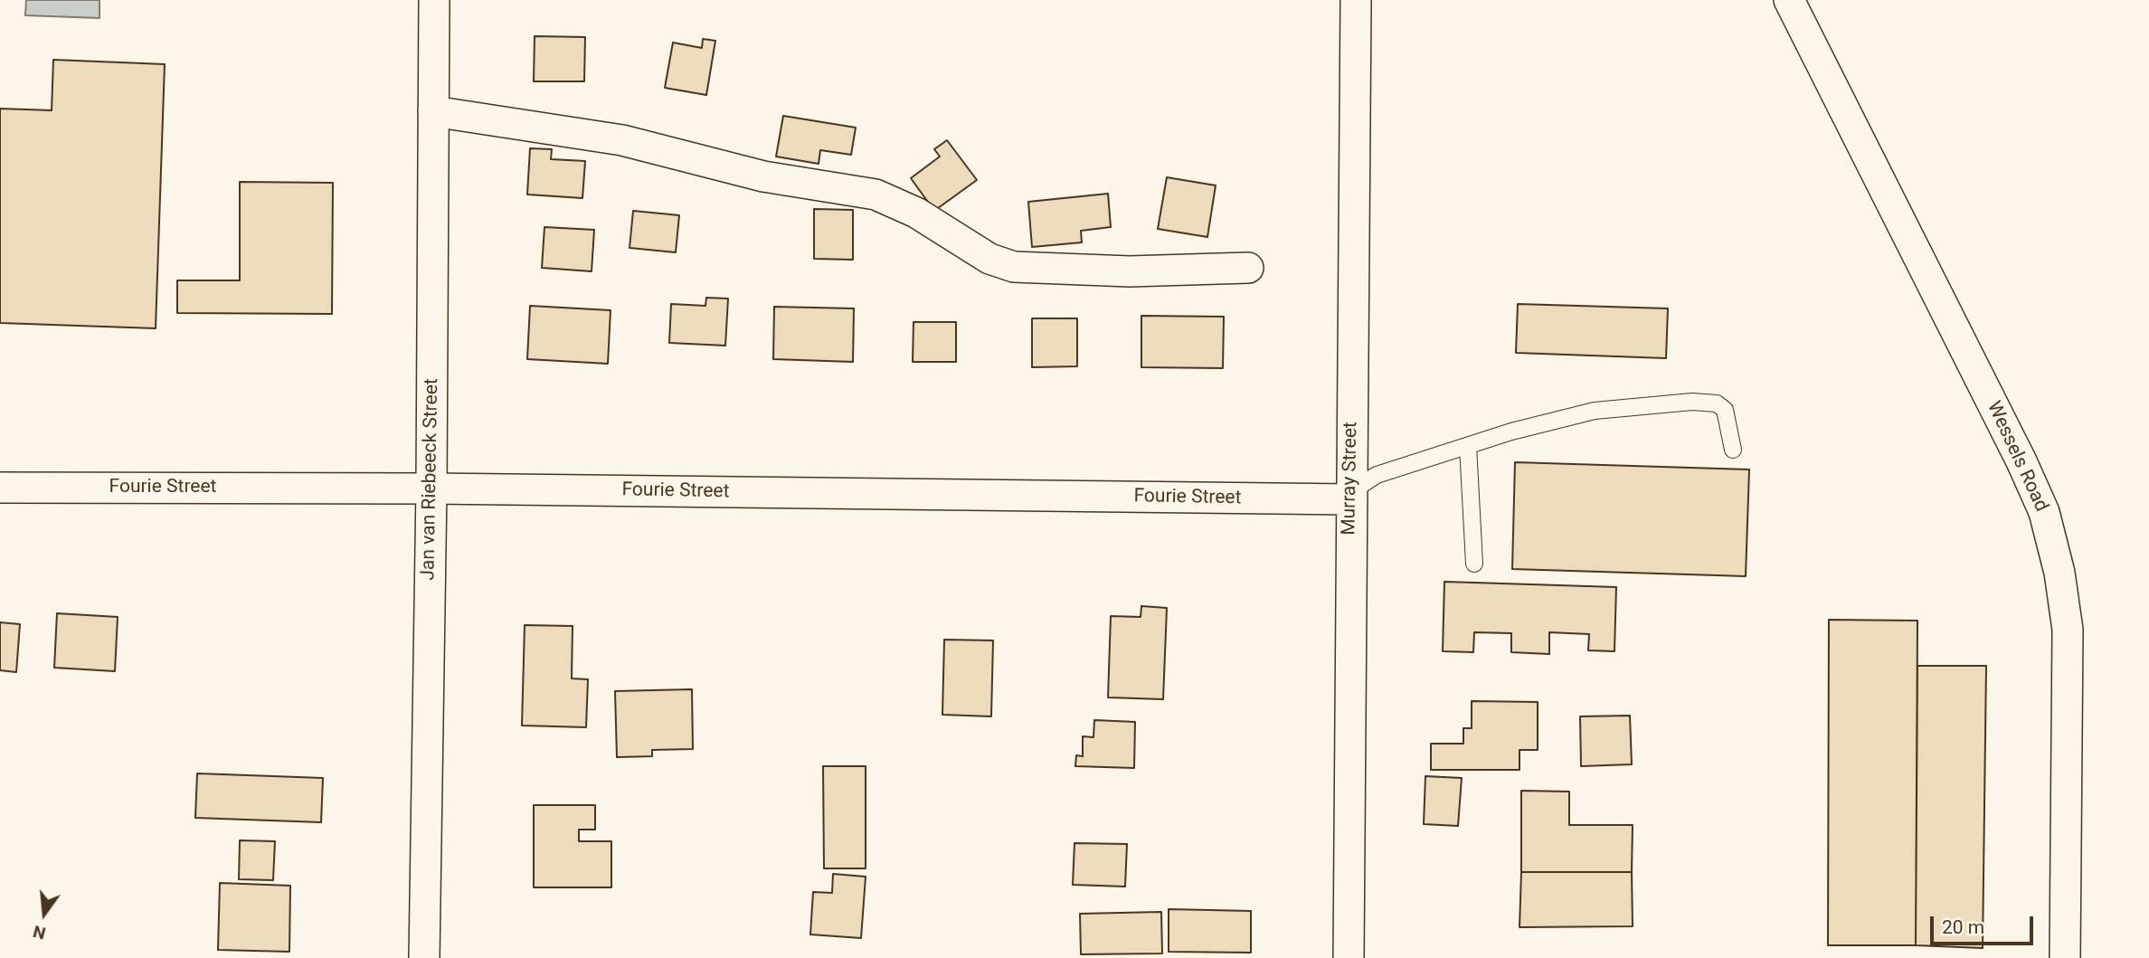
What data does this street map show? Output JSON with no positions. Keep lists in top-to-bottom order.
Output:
{
  "streets": {
    "street": [
      "Wessels Road",
      "Murray Street",
      "Jan van Riebeeck Street",
      "Fourie Street"
    ]
  },
  "crossings": [
    ["Murray Street", "Fourie Street"],
    ["Jan van Riebeeck Street", "Fourie Street"]
  ],
  "scale_bar": "20 m",
  "north": "bottom"
}
